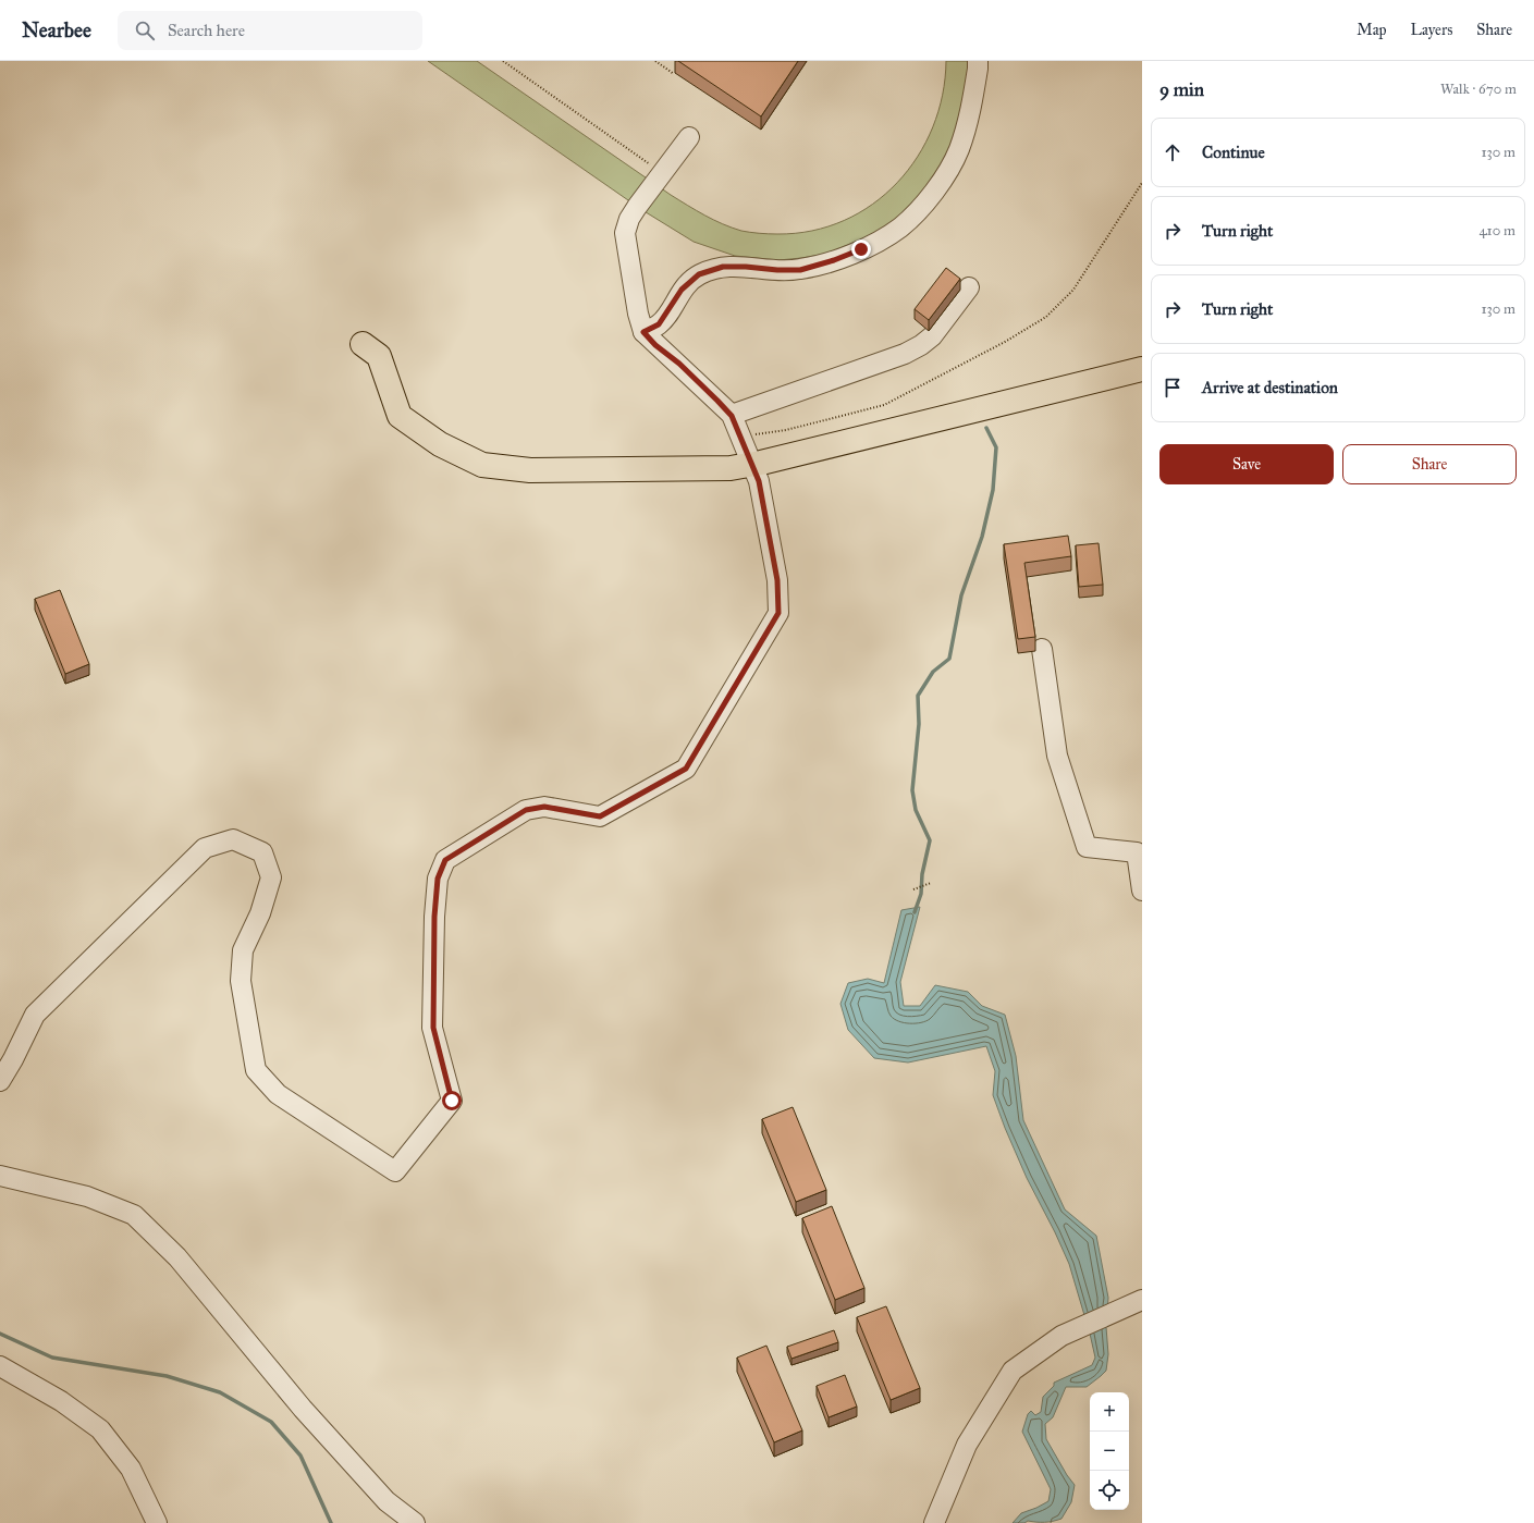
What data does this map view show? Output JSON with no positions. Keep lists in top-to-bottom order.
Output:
{
  "page": {
    "header": "Nearbee",
    "search": "Search here",
    "nav": ["Map", "Layers", "Share"],
    "heading": ["9 min", "Walk · 670 m"],
    "list": [
      ["Continue", "130 m"],
      ["Turn right", "410 m"],
      ["Turn right", "130 m"],
      "Arrive at destination"
    ],
    "buttons": ["Save", "Share"],
    "map_buttons": ["+", "−"]
  }
}
